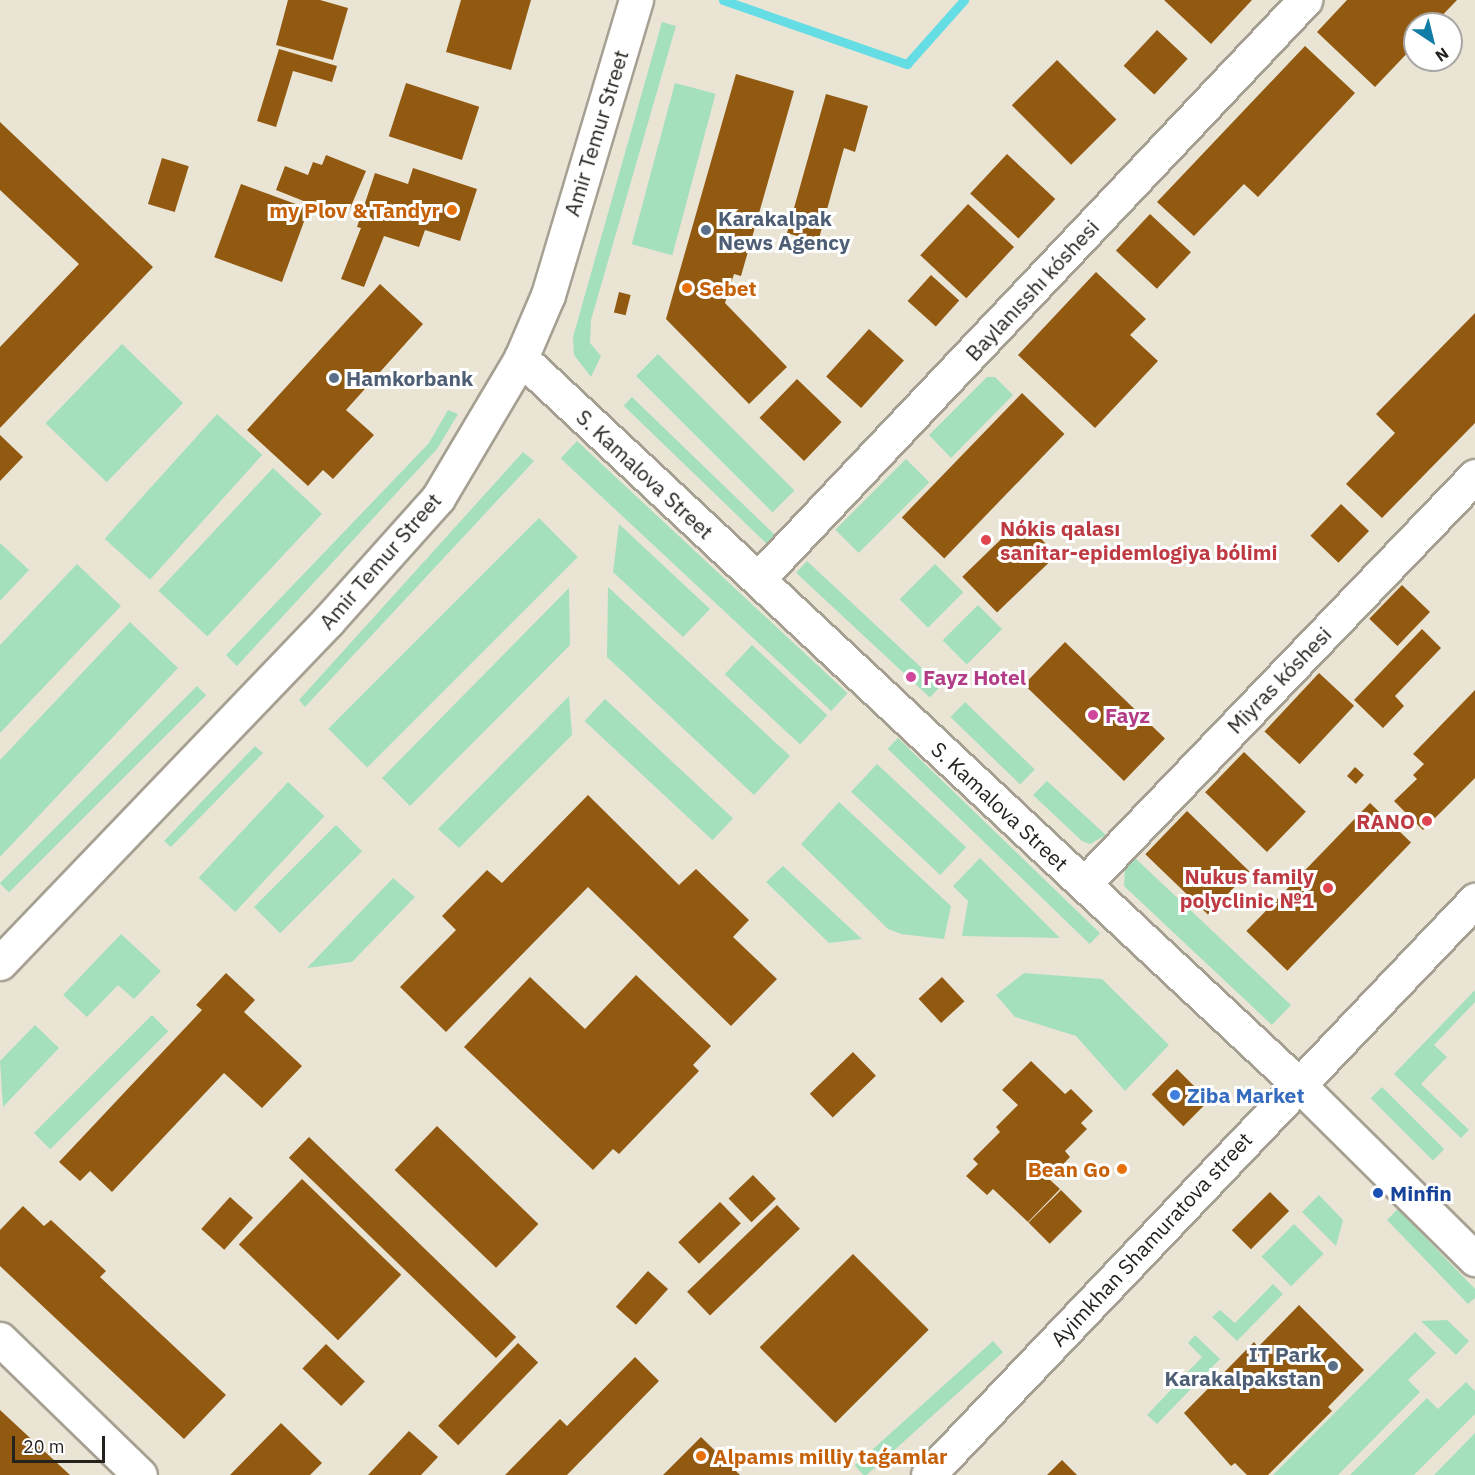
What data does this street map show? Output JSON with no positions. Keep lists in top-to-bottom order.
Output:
{
  "streets": {
    "street": [
      "Amir Temur Street",
      "Baylanısshı kóshesi",
      "S. Kamalova Street",
      "Miyras kóshesi",
      "Ayimkhan Shamuratova street"
    ]
  },
  "crossings": [
    ["Amir Temur Street", "S. Kamalova Street"],
    ["Baylanısshı kóshesi", "S. Kamalova Street"],
    ["S. Kamalova Street", "Miyras kóshesi"],
    ["S. Kamalova Street", "Ayimkhan Shamuratova street"]
  ],
  "places": [
    "my Plov & Tandyr",
    "Karakalpak News Agency",
    "Sebet",
    "Hamkorbank",
    "Nókis qalası sanitar-epidemlogiya bólimi",
    "Fayz Hotel",
    "Fayz",
    "RANO",
    "Nukus family polyclinic №1",
    "Ziba Market",
    "Bean Go",
    "Minfin",
    "IT Park Karakalpakstan",
    "Alpamıs milliy taǵamlar"
  ],
  "scale_bar": "20 m",
  "north": "bottom right"
}
